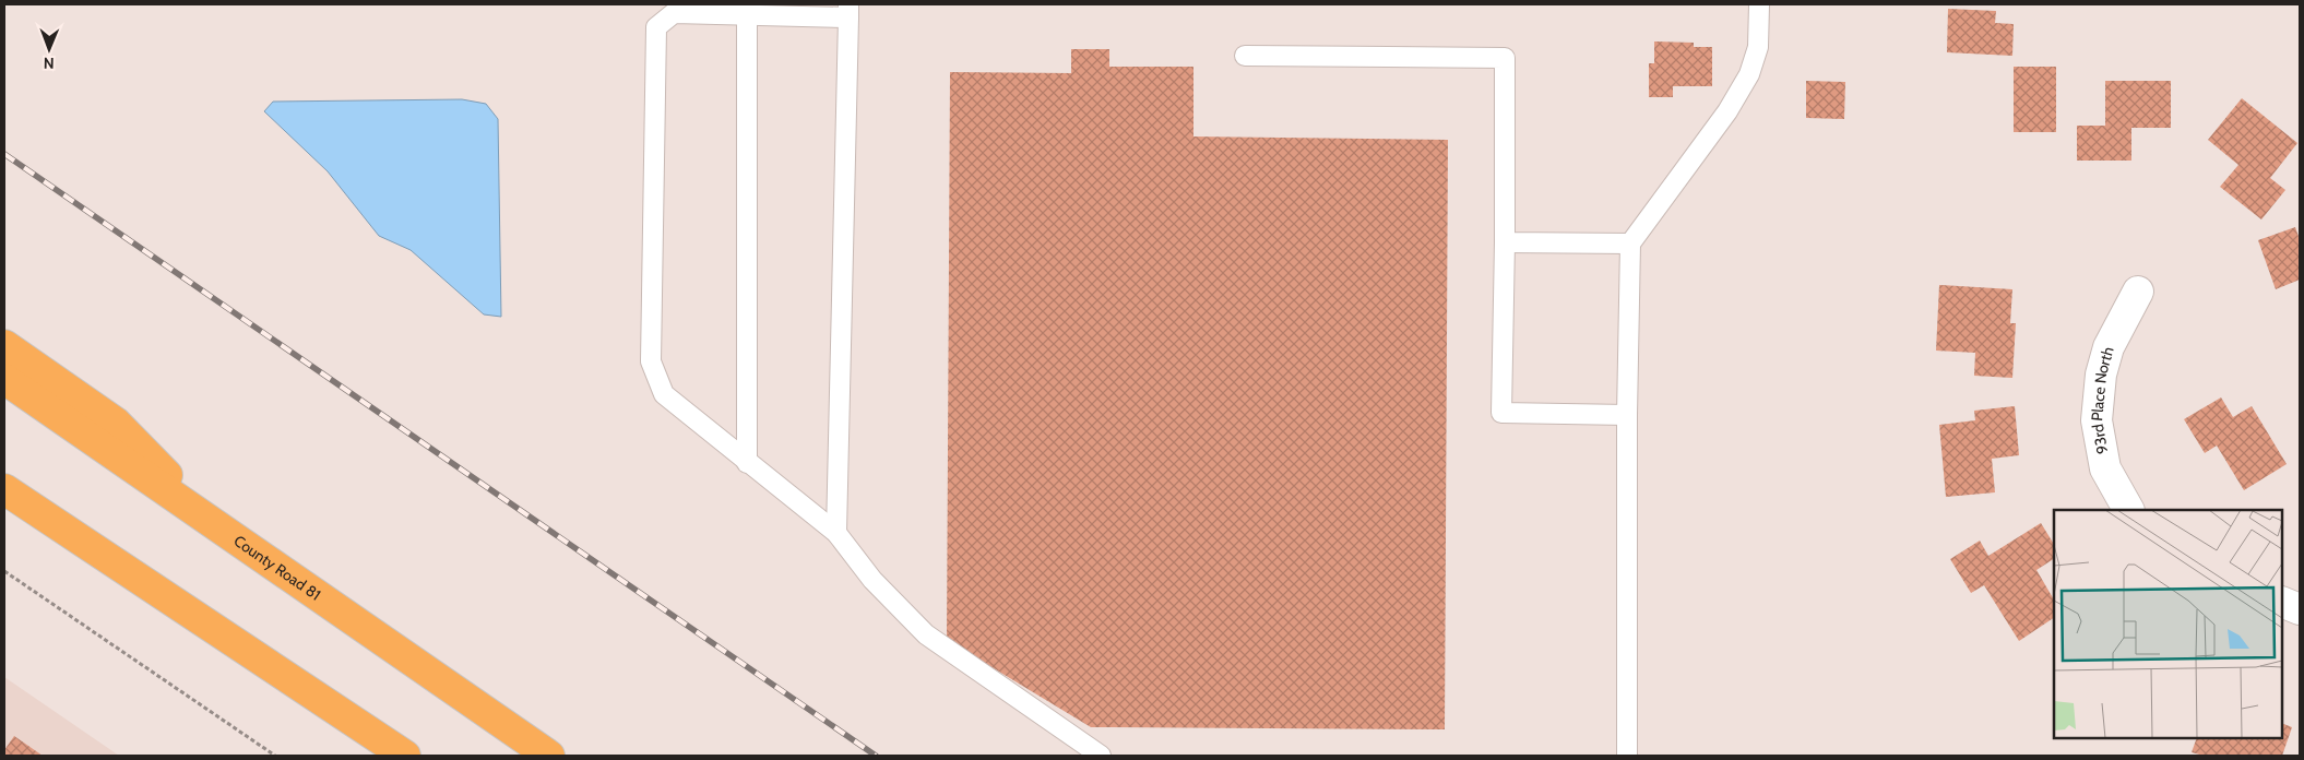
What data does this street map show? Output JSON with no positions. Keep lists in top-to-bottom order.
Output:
{
  "streets": {
    "highway": ["County Road 81"],
    "street": ["93rd Place North"]
  },
  "north": "bottom"
}
